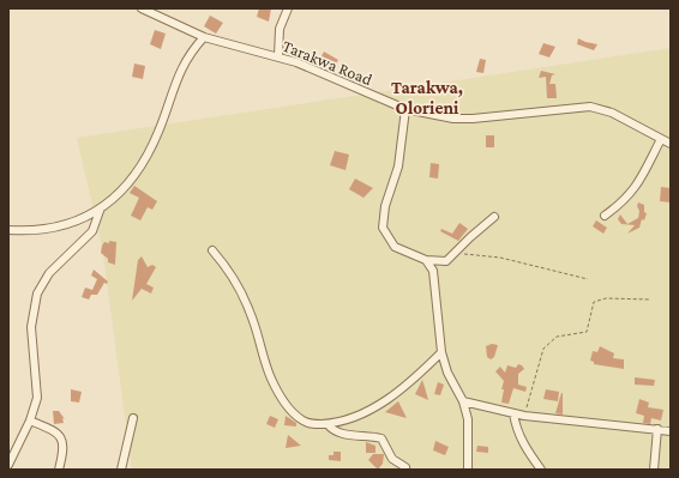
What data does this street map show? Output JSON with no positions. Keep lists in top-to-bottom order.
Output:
{
  "streets": {
    "street": ["Tarakwa Road"]
  },
  "districts": ["Tarakwa, Olorieni"]
}
